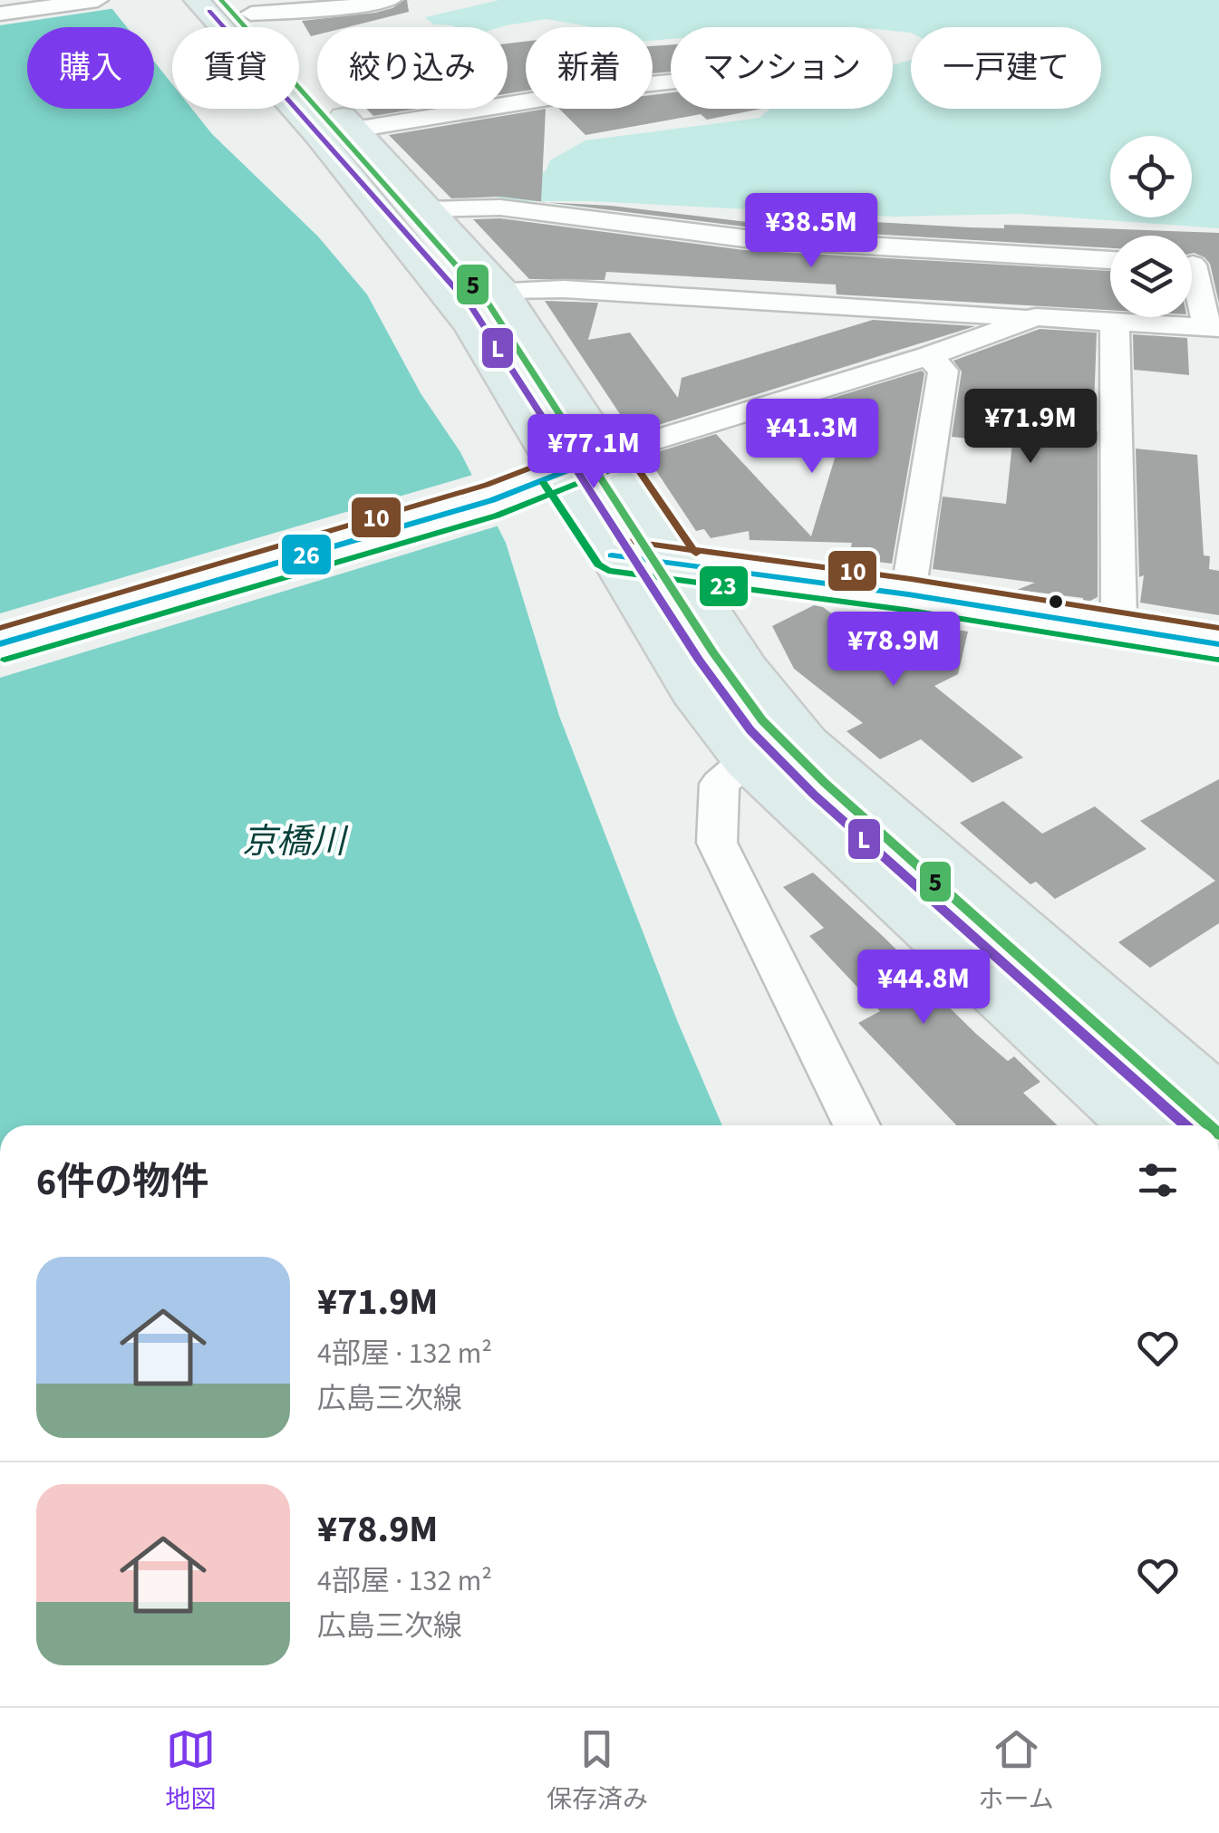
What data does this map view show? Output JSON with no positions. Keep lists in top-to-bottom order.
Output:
{
  "water": ["京橋川"],
  "lines": [
    "transit line 5",
    "transit line L",
    "transit line 10",
    "transit line 26",
    "transit line 23"
  ],
  "page": {
    "chip": [
      "購入",
      "賃貸",
      "絞り込み",
      "新着",
      "マンション",
      "一戸建て"
    ],
    "price": [
      "¥38.5M",
      "¥71.9M",
      "¥41.3M",
      "¥77.1M",
      "¥78.9M",
      "¥44.8M"
    ],
    "heading": "6件の物件",
    "list": [
      {
        "name": "¥71.9M",
        "note": "4部屋 · 132 m² · 広島三次線"
      },
      {
        "name": "¥78.9M",
        "note": "4部屋 · 132 m² · 広島三次線"
      }
    ],
    "tabs": ["地図", "保存済み", "ホーム"]
  }
}
